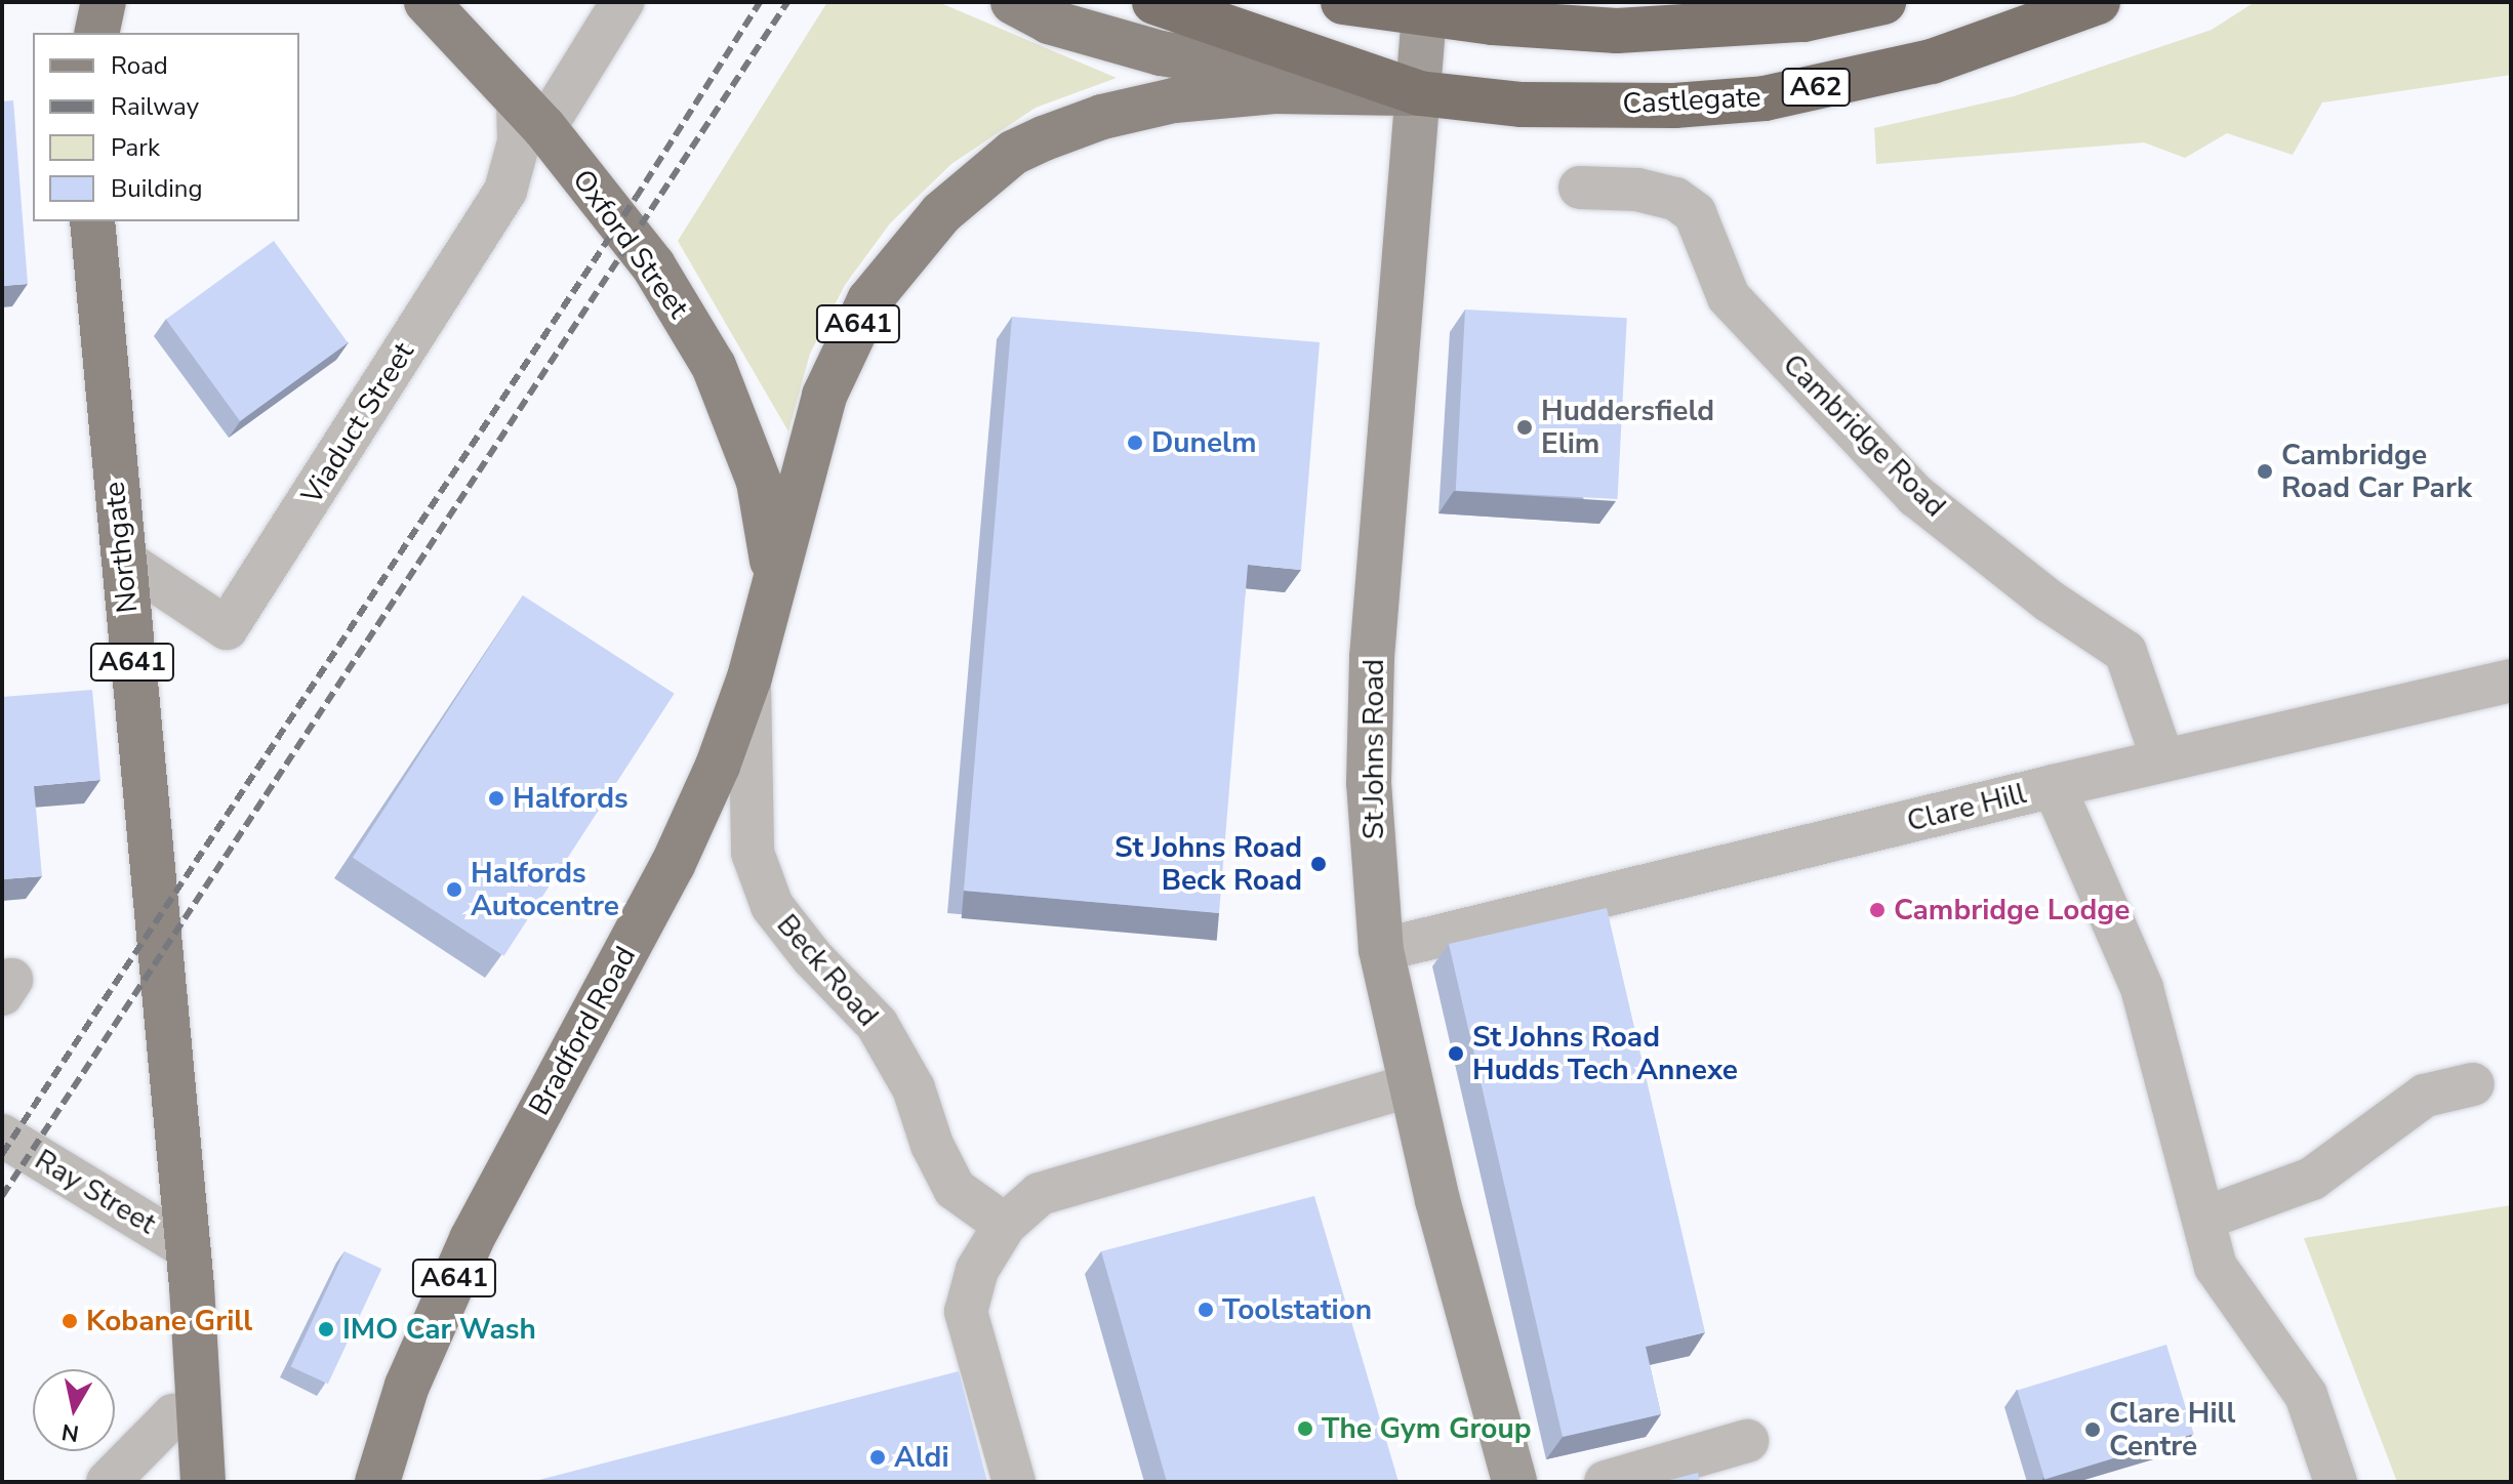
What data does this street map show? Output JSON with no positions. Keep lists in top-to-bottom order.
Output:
{
  "streets": {
    "highway": ["A62", "Castlegate"],
    "main road": [
      "Oxford Street",
      "A641",
      "Northgate",
      "Bradford Road"
    ],
    "street": [
      "Viaduct Street",
      "Cambridge Road",
      "St Johns Road",
      "Clare Hill",
      "Beck Road",
      "Ray Street"
    ]
  },
  "crossings": [
    ["A62", "St Johns Road"],
    ["Castlegate", "A641"],
    ["Castlegate", "St Johns Road"],
    ["Oxford Street", "A641"],
    ["Oxford Street", "Viaduct Street"],
    ["Oxford Street", "Bradford Road"],
    ["A641", "Northgate"],
    ["A641", "St Johns Road"],
    ["A641", "Bradford Road"],
    ["A641", "Ray Street"],
    ["Viaduct Street", "Northgate"],
    ["Northgate", "Ray Street"],
    ["St Johns Road", "Clare Hill"],
    ["Beck Road", "Bradford Road"]
  ],
  "places": [
    "Huddersfield Elim",
    "Dunelm",
    "Cambridge Road Car Park",
    "Halfords",
    "St Johns Road Beck Road",
    "Halfords Autocentre",
    "Cambridge Lodge",
    "St Johns Road Hudds Tech Annexe",
    "Toolstation",
    "Kobane Grill",
    "IMO Car Wash",
    "The Gym Group",
    "Clare Hill Centre",
    "Aldi"
  ],
  "legend": [
    "Road",
    "Railway",
    "Park",
    "Building"
  ],
  "north": "bottom"
}
